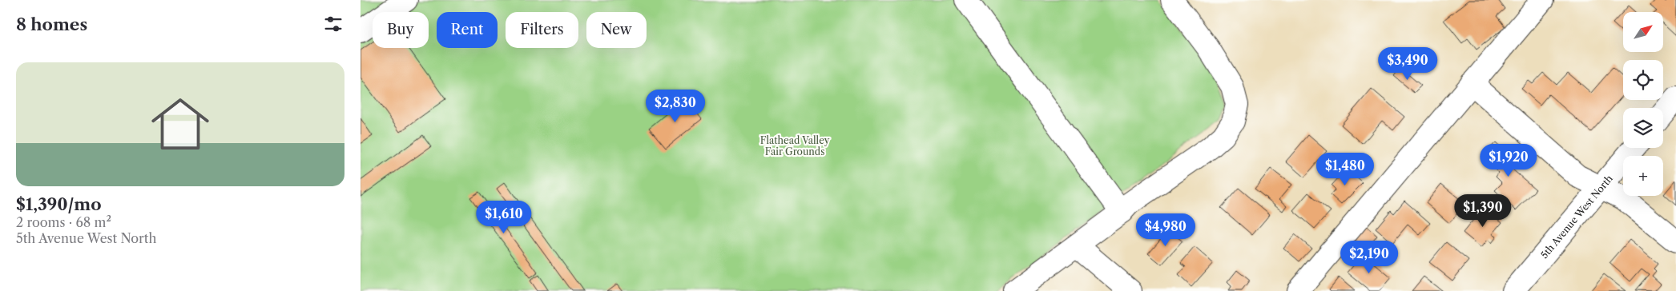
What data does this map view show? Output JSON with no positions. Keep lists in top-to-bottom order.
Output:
{
  "streets": {
    "street": ["5th Avenue West North"]
  },
  "parks": ["Flathead Valley Fair Grounds"],
  "north": "top right",
  "page": {
    "heading": "8 homes",
    "map_buttons": "+",
    "chip": [
      "Buy",
      "Rent",
      "Filters",
      "New"
    ],
    "price": [
      "$3,490",
      "$2,830",
      "$1,920",
      "$1,480",
      "$1,390",
      "$1,610",
      "$4,980",
      "$2,190"
    ],
    "list": [
      {
        "name": "$1,390/mo",
        "note": "2 rooms · 68 m² · 5th Avenue West North"
      }
    ]
  }
}
